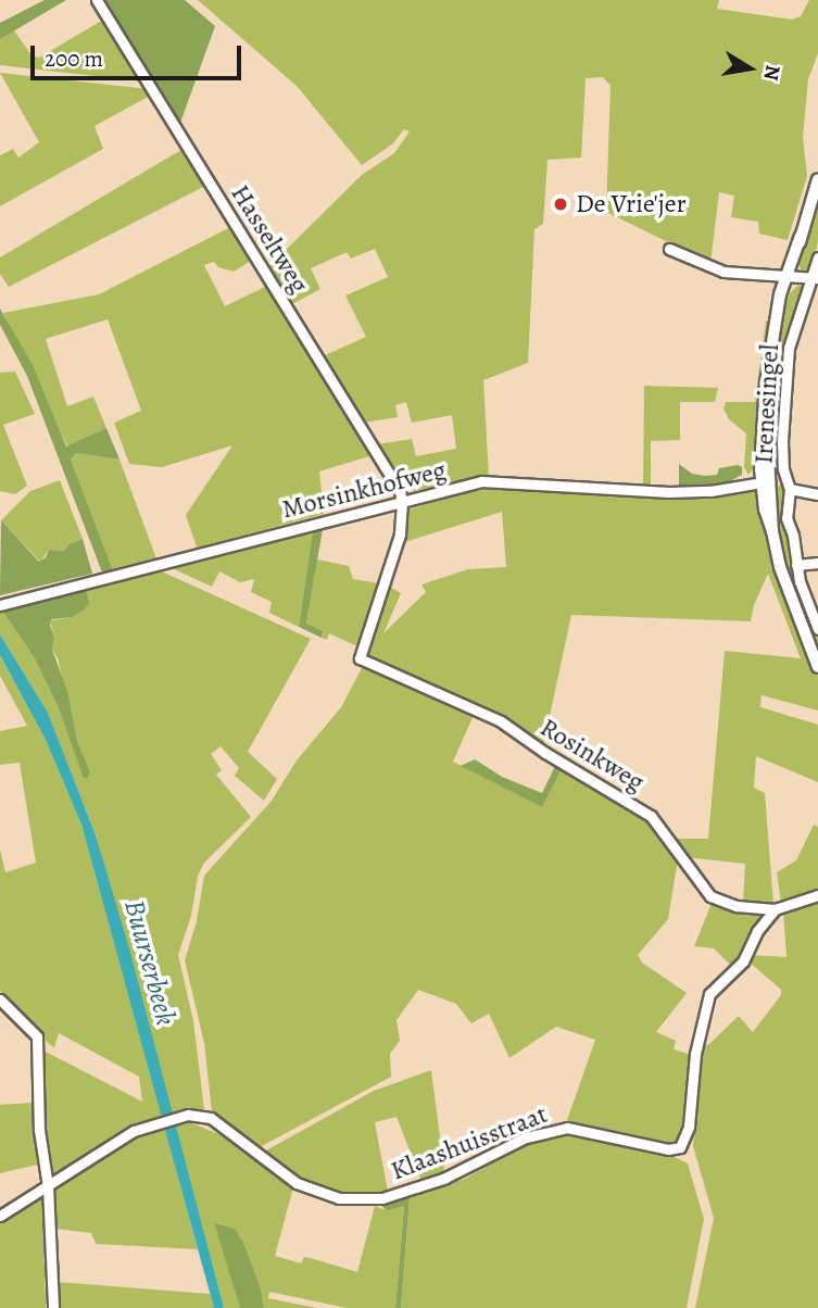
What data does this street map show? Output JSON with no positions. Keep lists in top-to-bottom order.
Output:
{
  "streets": {
    "street": [
      "Hasseltweg",
      "Irenesingel",
      "Morsinkhofweg",
      "Rosinkweg",
      "Klaashuisstraat"
    ]
  },
  "crossings": [
    ["Hasseltweg", "Morsinkhofweg"],
    ["Hasseltweg", "Rosinkweg"],
    ["Morsinkhofweg", "Rosinkweg"],
    ["Rosinkweg", "Klaashuisstraat"]
  ],
  "water": ["Buurserbeek"],
  "places": ["De Vrie'jer"],
  "scale_bar": "200 m",
  "north": "right"
}
